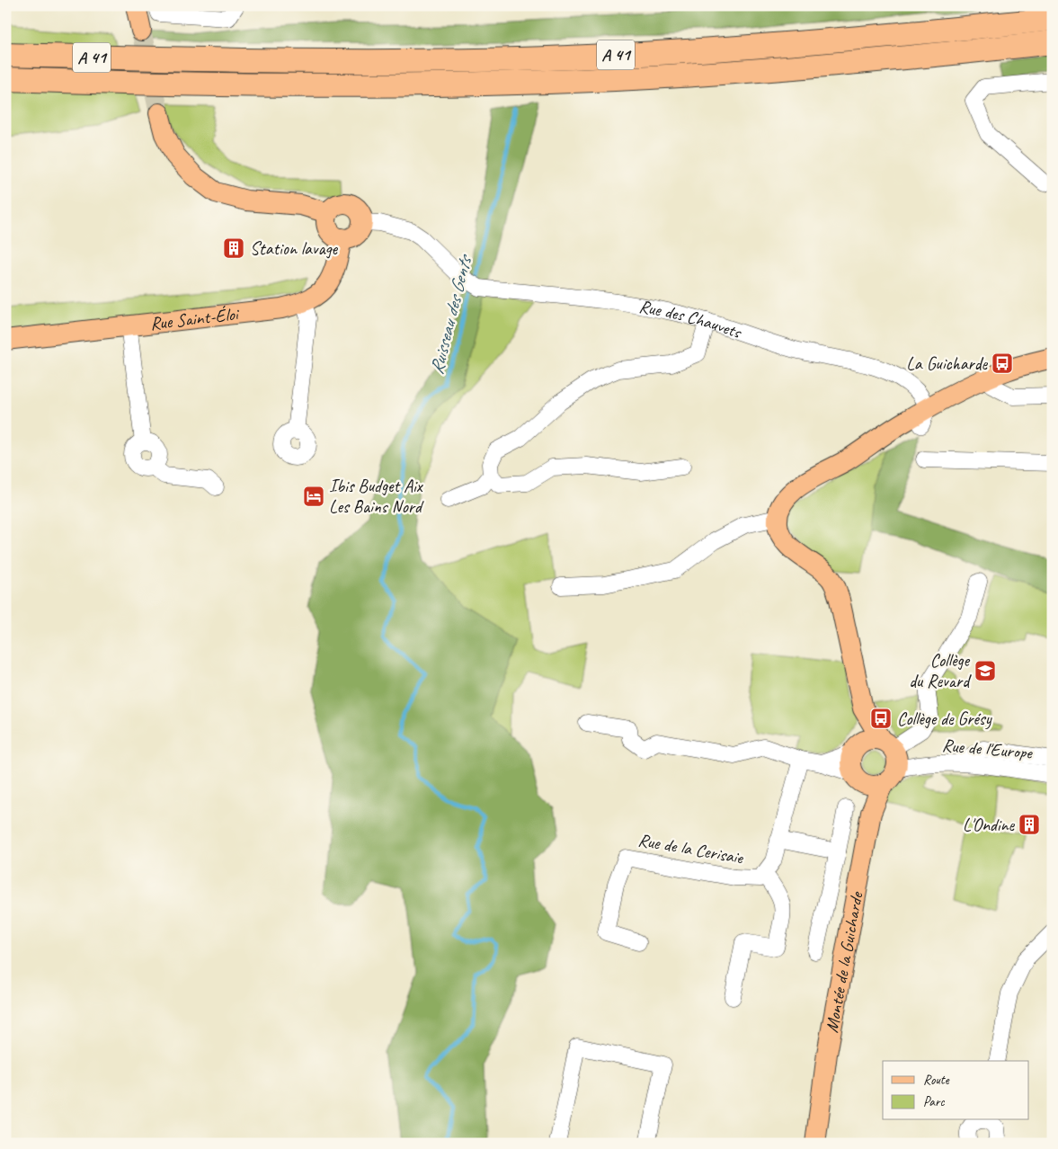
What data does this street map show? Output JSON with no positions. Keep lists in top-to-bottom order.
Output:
{
  "streets": {
    "highway": ["A 41"],
    "main road": ["Rue Saint-Éloi", "Montée de la Guicharde"],
    "street": ["Rue des Chauvets", "Rue de l'Europe", "Rue de la Cerisaie"]
  },
  "crossings": [
    ["Rue Saint-Éloi", "Rue des Chauvets"],
    ["Rue de l'Europe", "Montée de la Guicharde"]
  ],
  "water": ["Ruisseau des Gents"],
  "places": {
    "building": ["Station lavage", "L'Ondine"],
    "bus stop": ["La Guicharde", "Collège de Grésy"],
    "hotel": ["Ibis Budget Aix Les Bains Nord"],
    "school or university": ["Collège du Revard"]
  },
  "legend": ["Route", "Parc"]
}
